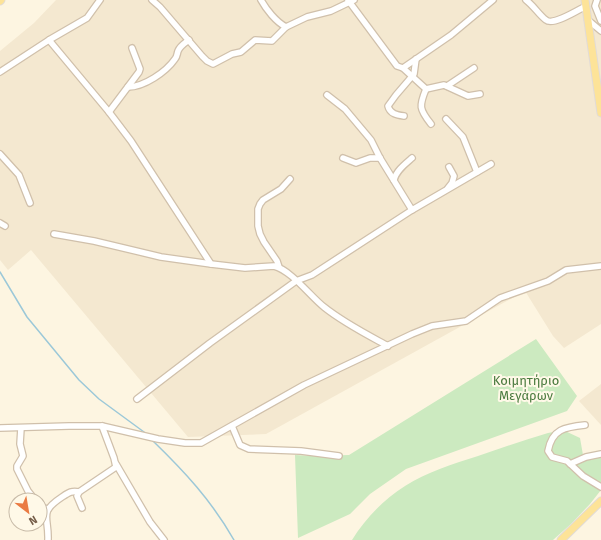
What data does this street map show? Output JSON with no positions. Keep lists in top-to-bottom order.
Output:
{
  "parks": ["Κοιμητήριο Μεγάρων"],
  "north": "bottom right"
}
